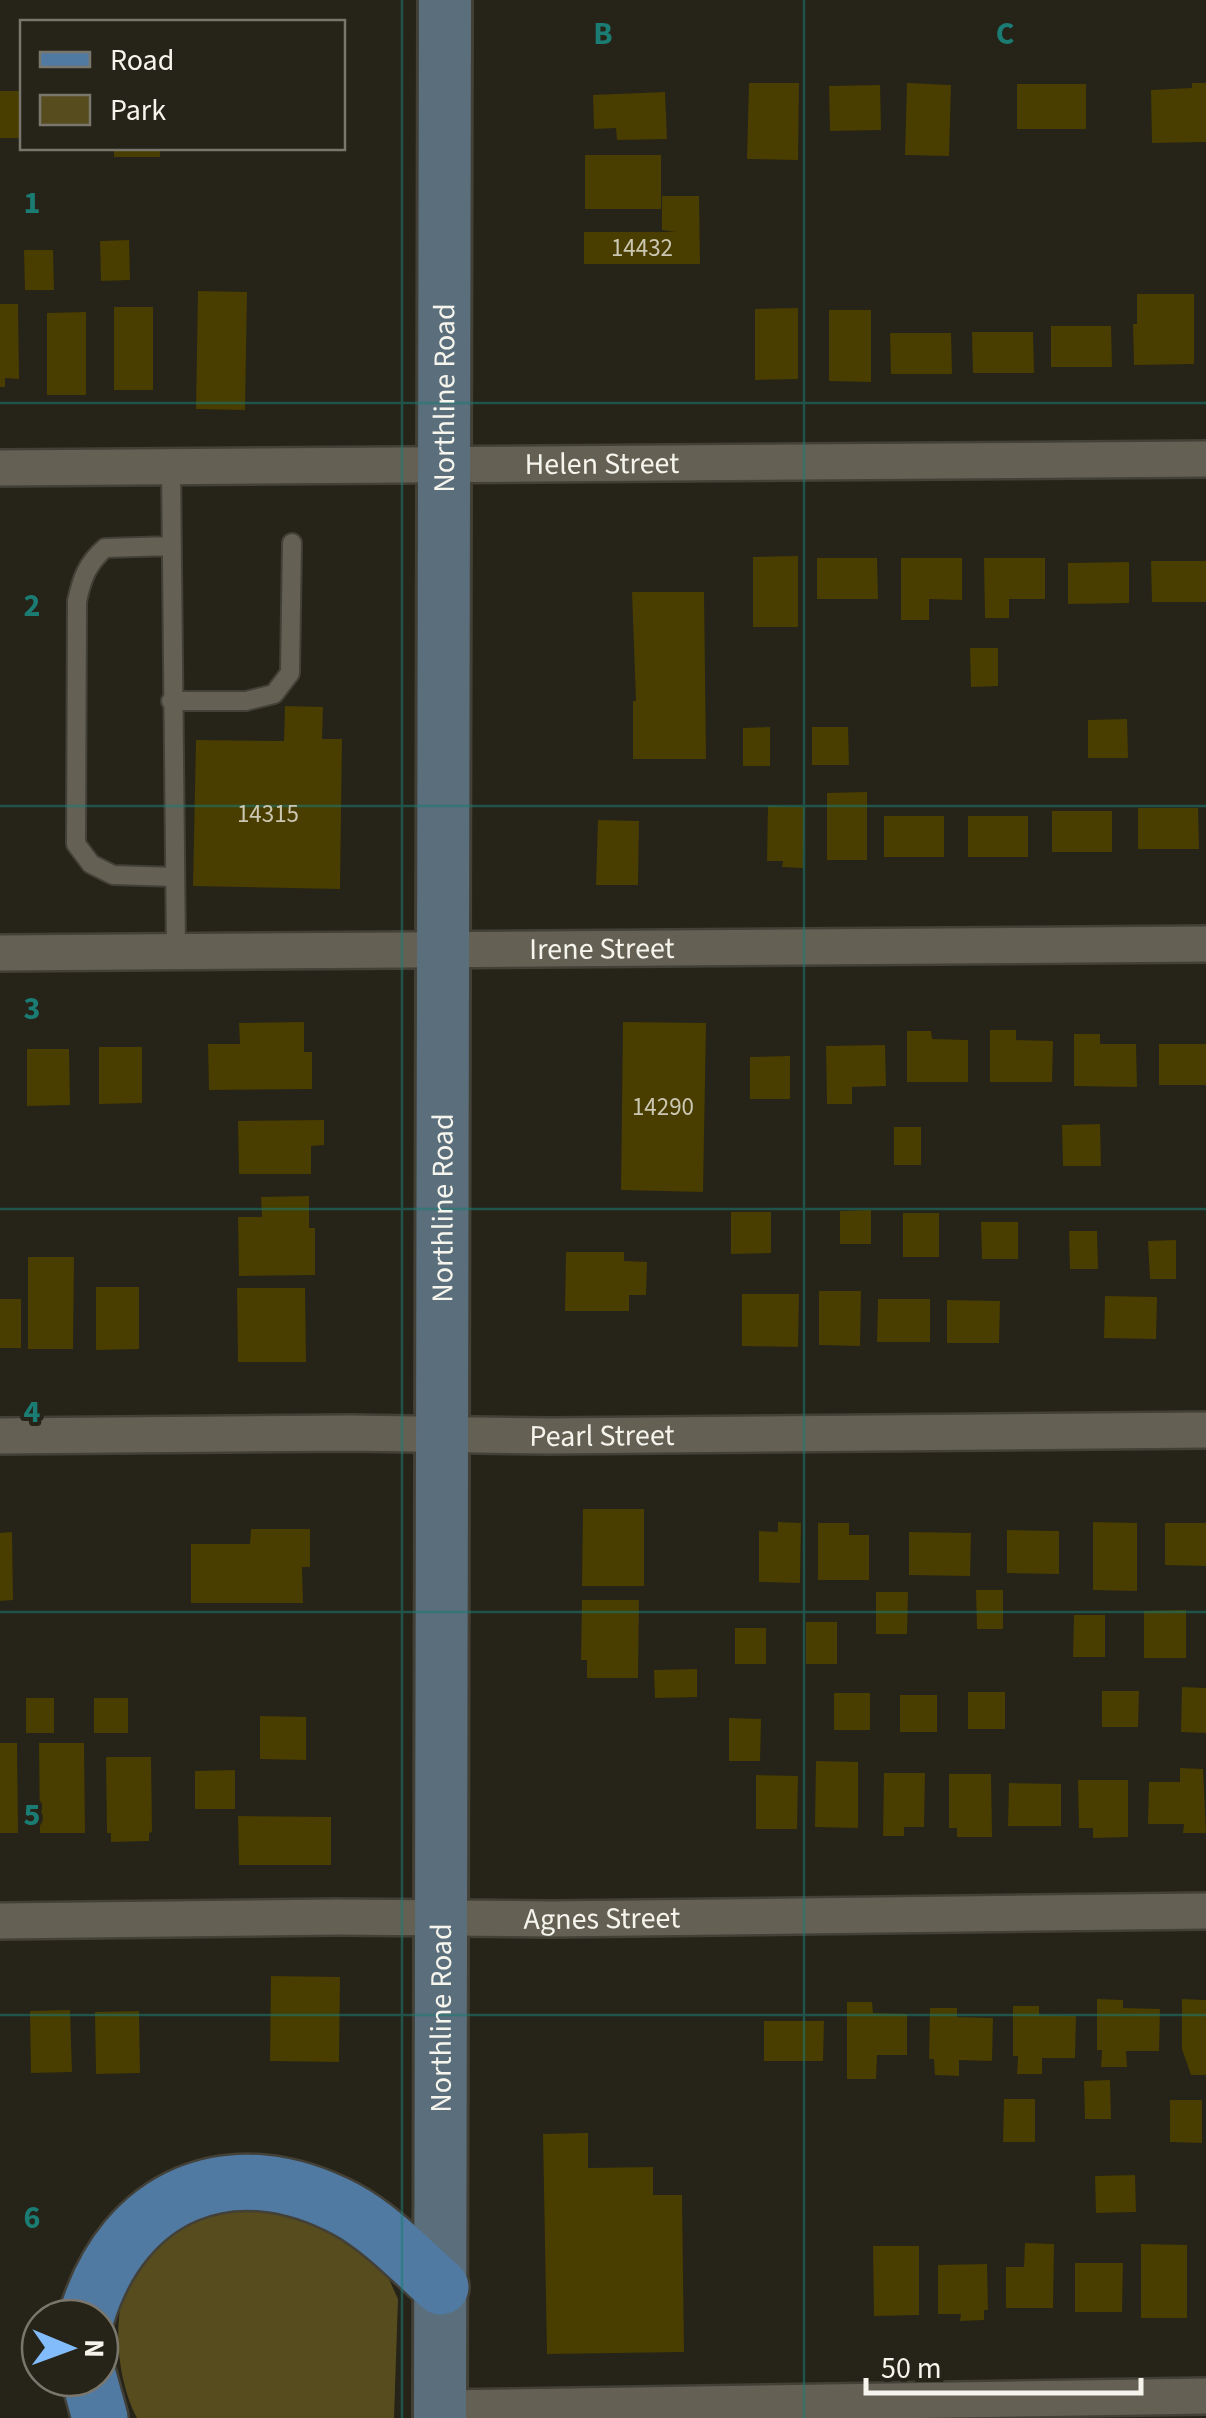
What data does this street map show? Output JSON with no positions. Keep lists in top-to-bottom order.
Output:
{
  "streets": {
    "main road": ["Northline Road"],
    "street": [
      "Helen Street",
      "Irene Street",
      "Pearl Street",
      "Agnes Street"
    ]
  },
  "crossings": [
    ["Northline Road", "Helen Street"],
    ["Northline Road", "Irene Street"],
    ["Northline Road", "Pearl Street"],
    ["Northline Road", "Agnes Street"]
  ],
  "house_numbers": ["14432", "14315", "14290"],
  "legend": ["Road", "Park"],
  "scale_bar": "50 m",
  "north": "right",
  "grid": {
    "columns": ["B", "C"],
    "rows": [
      "1",
      "2",
      "3",
      "4",
      "5",
      "6"
    ]
  }
}
